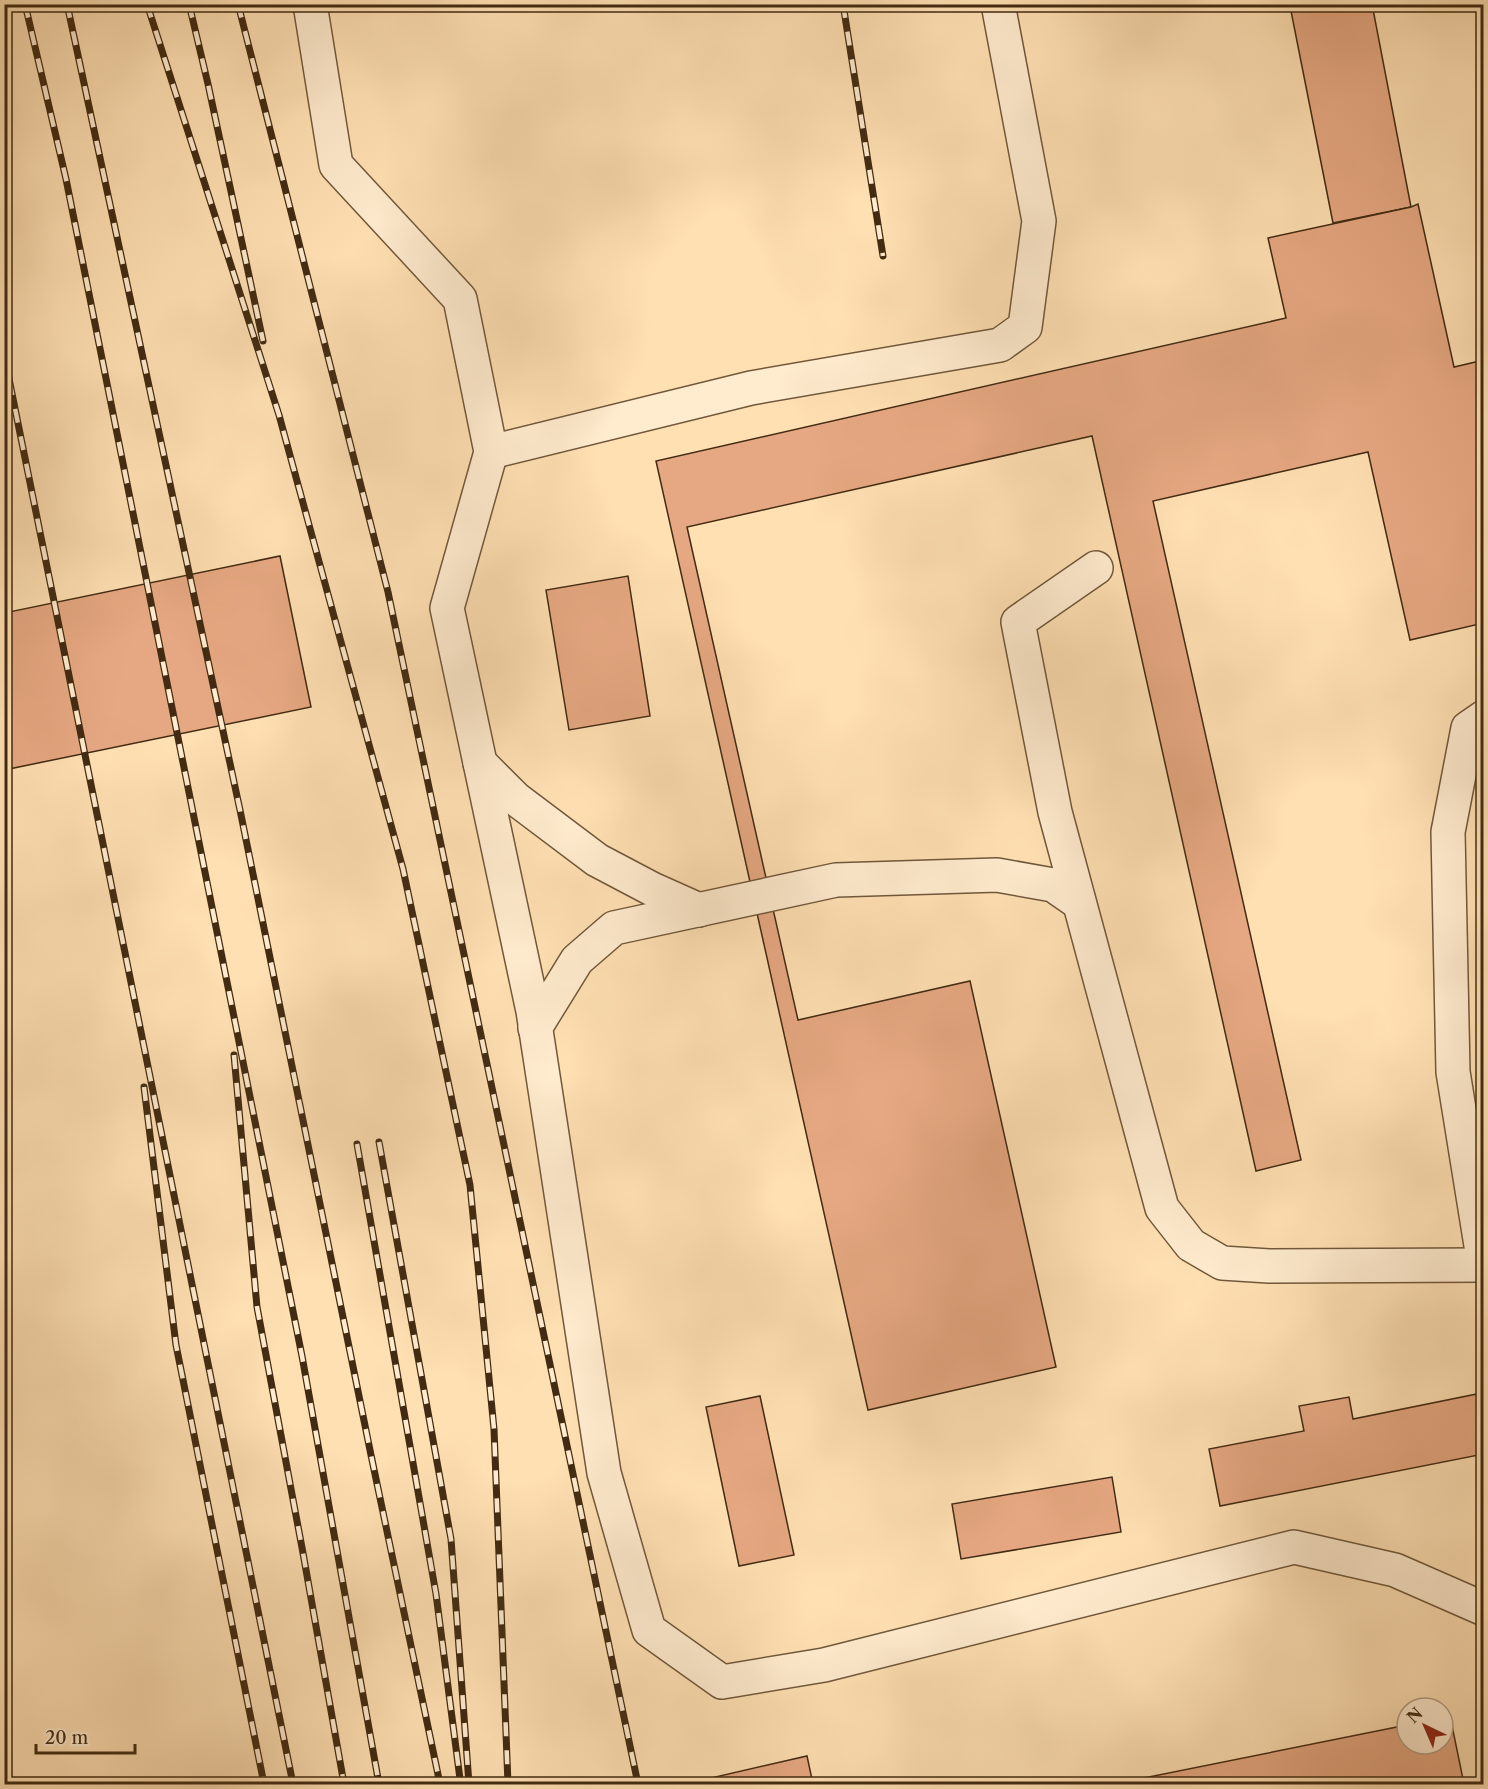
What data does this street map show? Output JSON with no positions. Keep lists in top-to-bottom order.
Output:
{
  "scale_bar": "20 m",
  "north": "top left"
}
